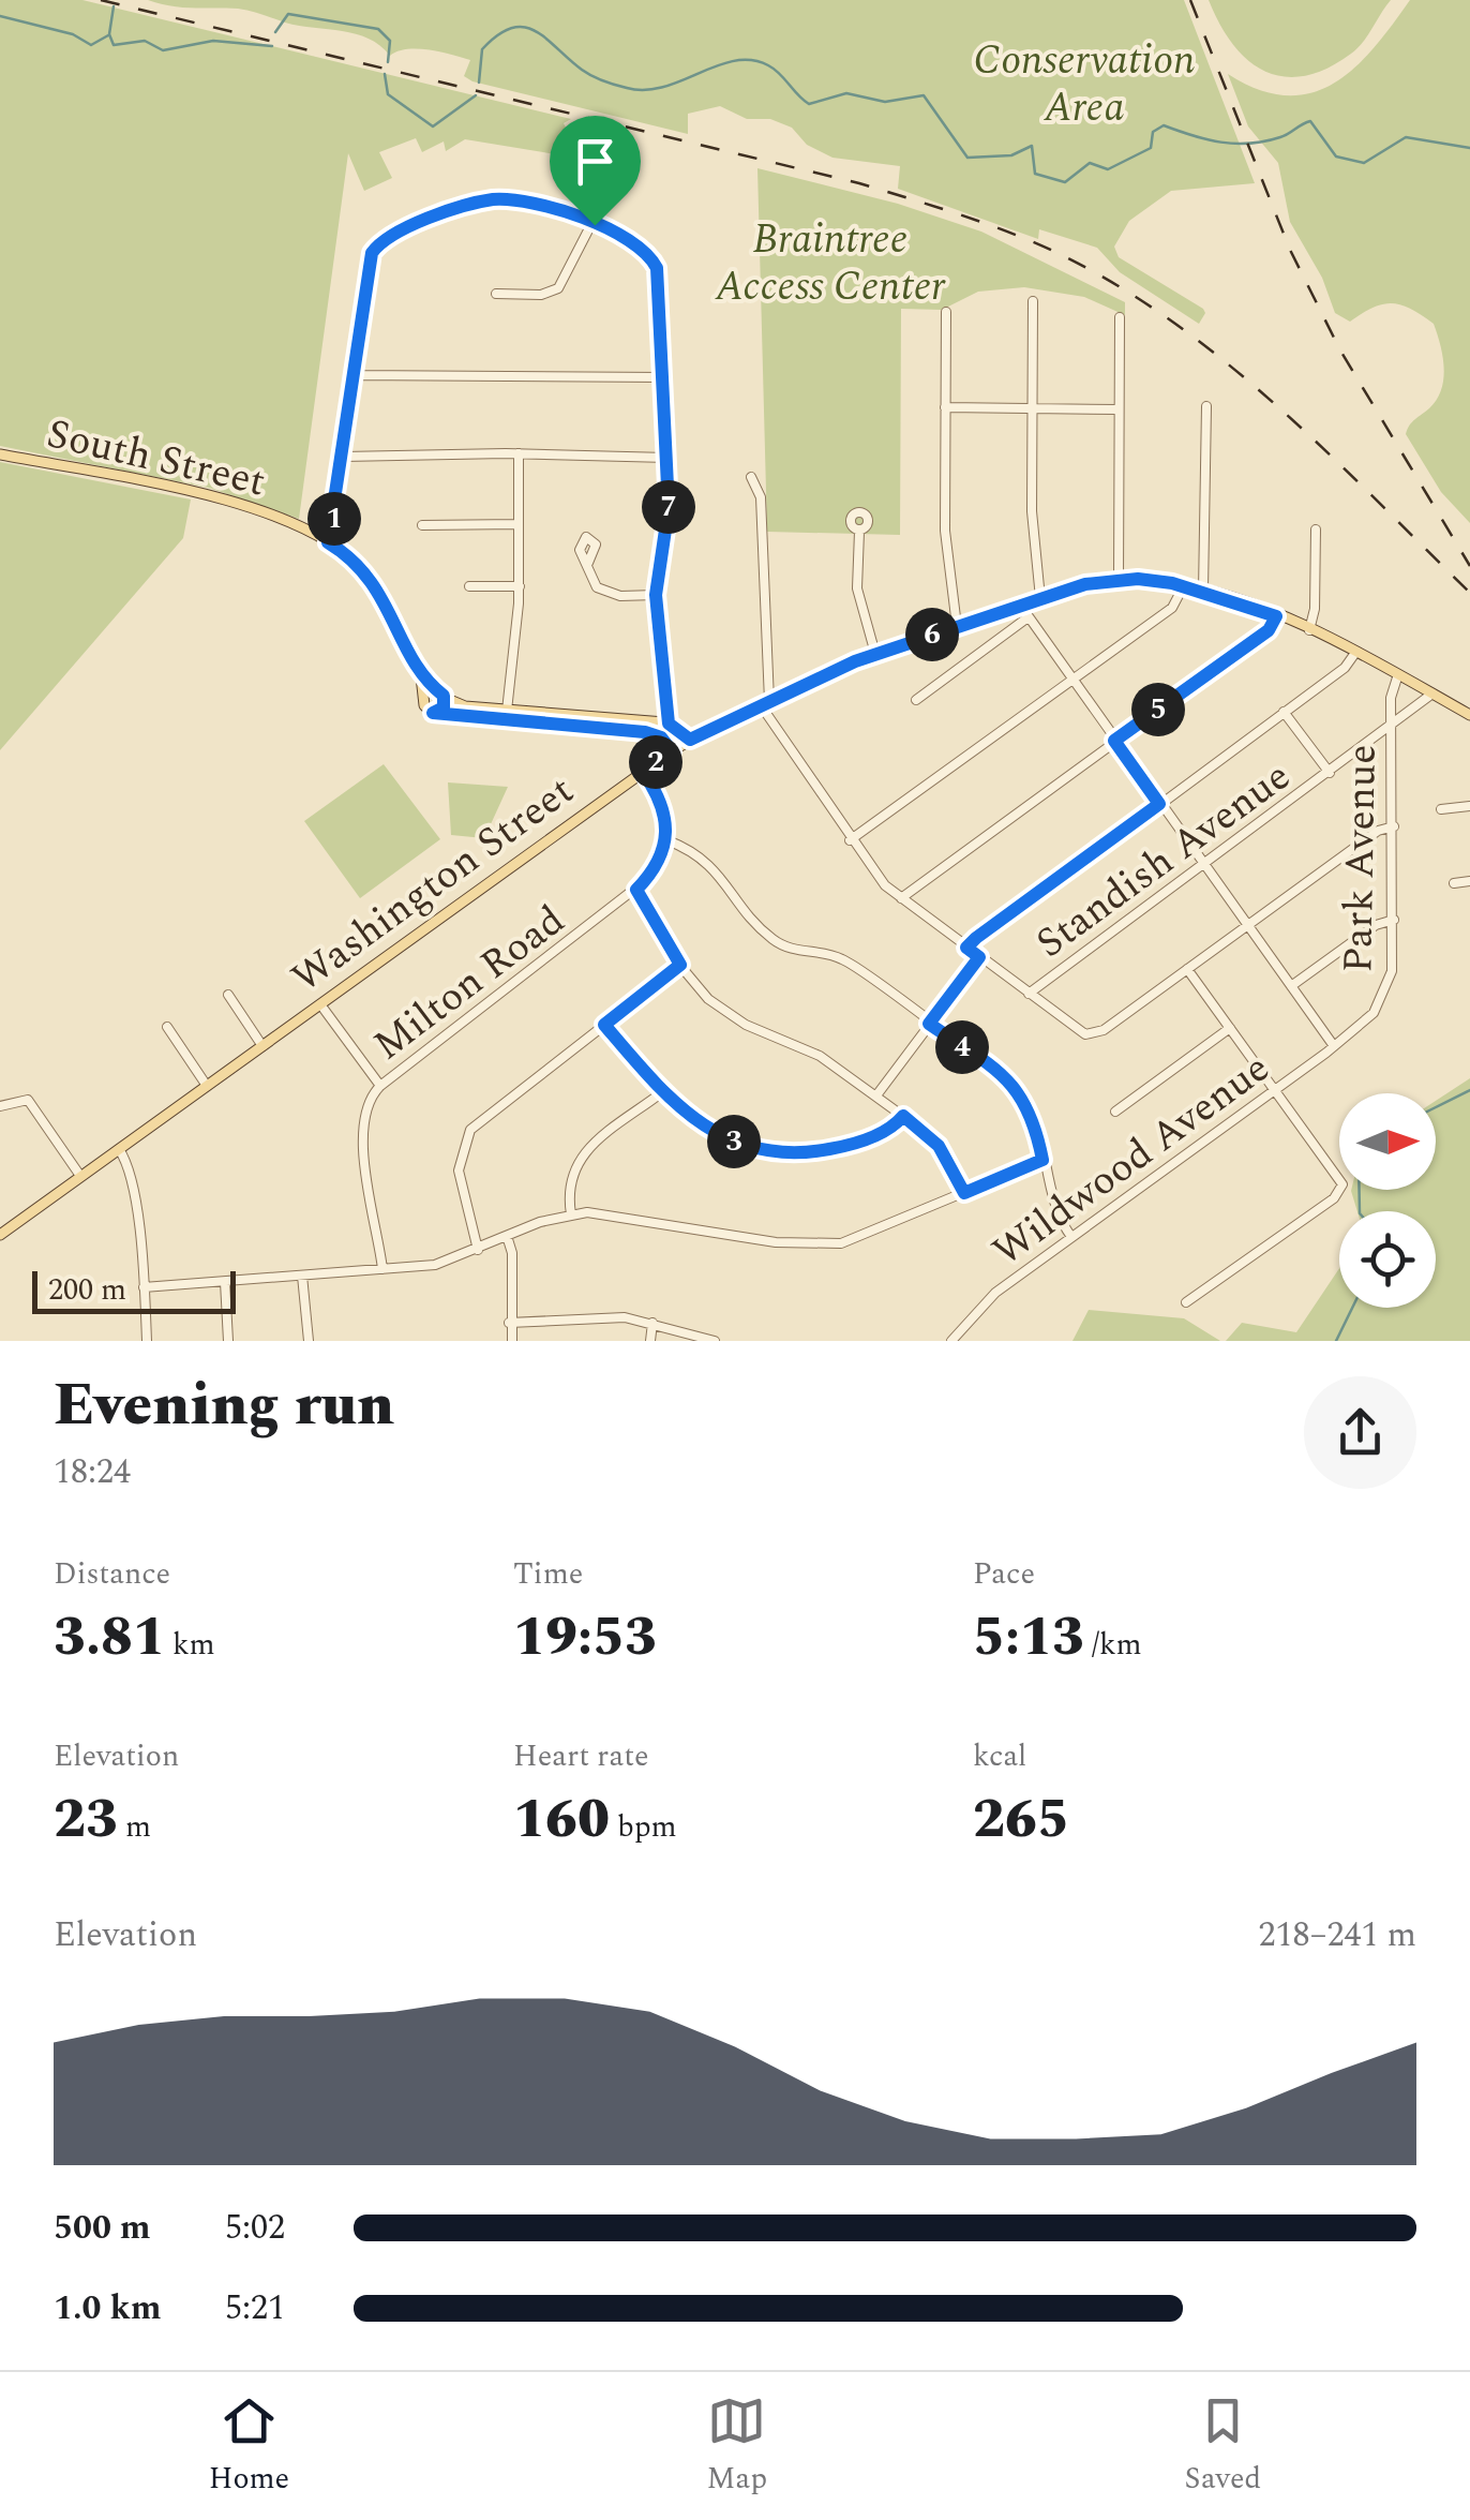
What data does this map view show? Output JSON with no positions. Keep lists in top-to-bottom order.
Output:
{
  "streets": {
    "main road": ["South Street", "Washington Street"],
    "street": [
      "Standish Avenue",
      "Park Avenue",
      "Milton Road",
      "Wildwood Avenue"
    ]
  },
  "crossings": [
    ["Standish Avenue", "Park Avenue"],
    ["Standish Avenue", "Washington Street"],
    ["Park Avenue", "Washington Street"],
    ["Park Avenue", "Wildwood Avenue"]
  ],
  "parks": ["Conservation Area", "Braintree Access Center"],
  "scale_bar": "200 m",
  "north": "right",
  "page": {
    "pins": [
      "7",
      "1",
      "6",
      "5",
      "2",
      "4",
      "3"
    ],
    "scale": "200 m",
    "heading": ["Evening run", "18:24"],
    "stats": [
      ["Distance", "3.81 km"],
      ["Time", "19:53"],
      ["Pace", "5:13 /km"],
      ["Elevation", "23 m"],
      ["Heart rate", "160 bpm"],
      ["kcal", "265"]
    ],
    "chart": ["Elevation", "218–241 m"],
    "list": [
      {
        "name": "500 m",
        "note": "5:02"
      },
      {
        "name": "1.0 km",
        "note": "5:21"
      }
    ],
    "tabs": ["Home", "Map", "Saved"]
  }
}
